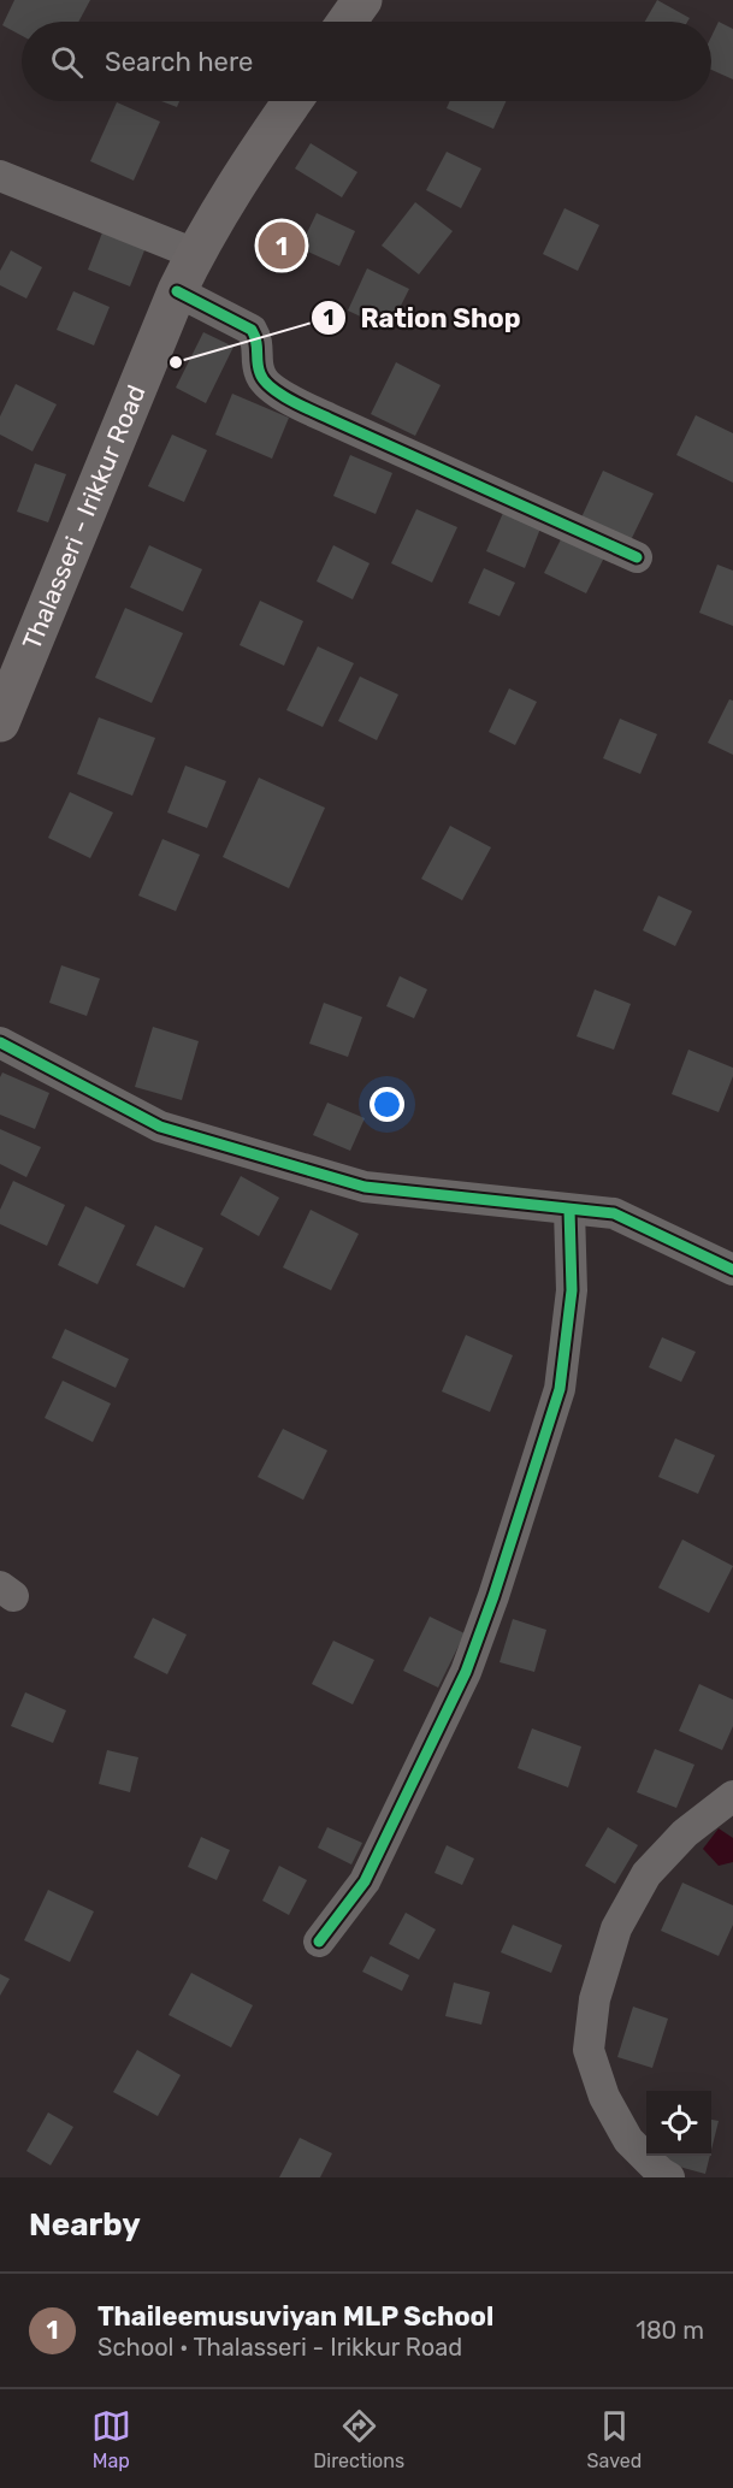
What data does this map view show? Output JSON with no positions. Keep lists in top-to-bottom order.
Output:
{
  "streets": {
    "main road": ["Thalasseri - Irikkur Road"]
  },
  "places": ["Ration Shop"],
  "page": {
    "search": "Search here",
    "pins": "1",
    "heading": "Nearby",
    "list": [
      {
        "mark": "1",
        "name": "Thaileemusuviyan MLP School",
        "note": "School · Thalasseri - Irikkur Road",
        "value": "180 m"
      }
    ],
    "nav": ["Map", "Directions", "Saved"]
  }
}
